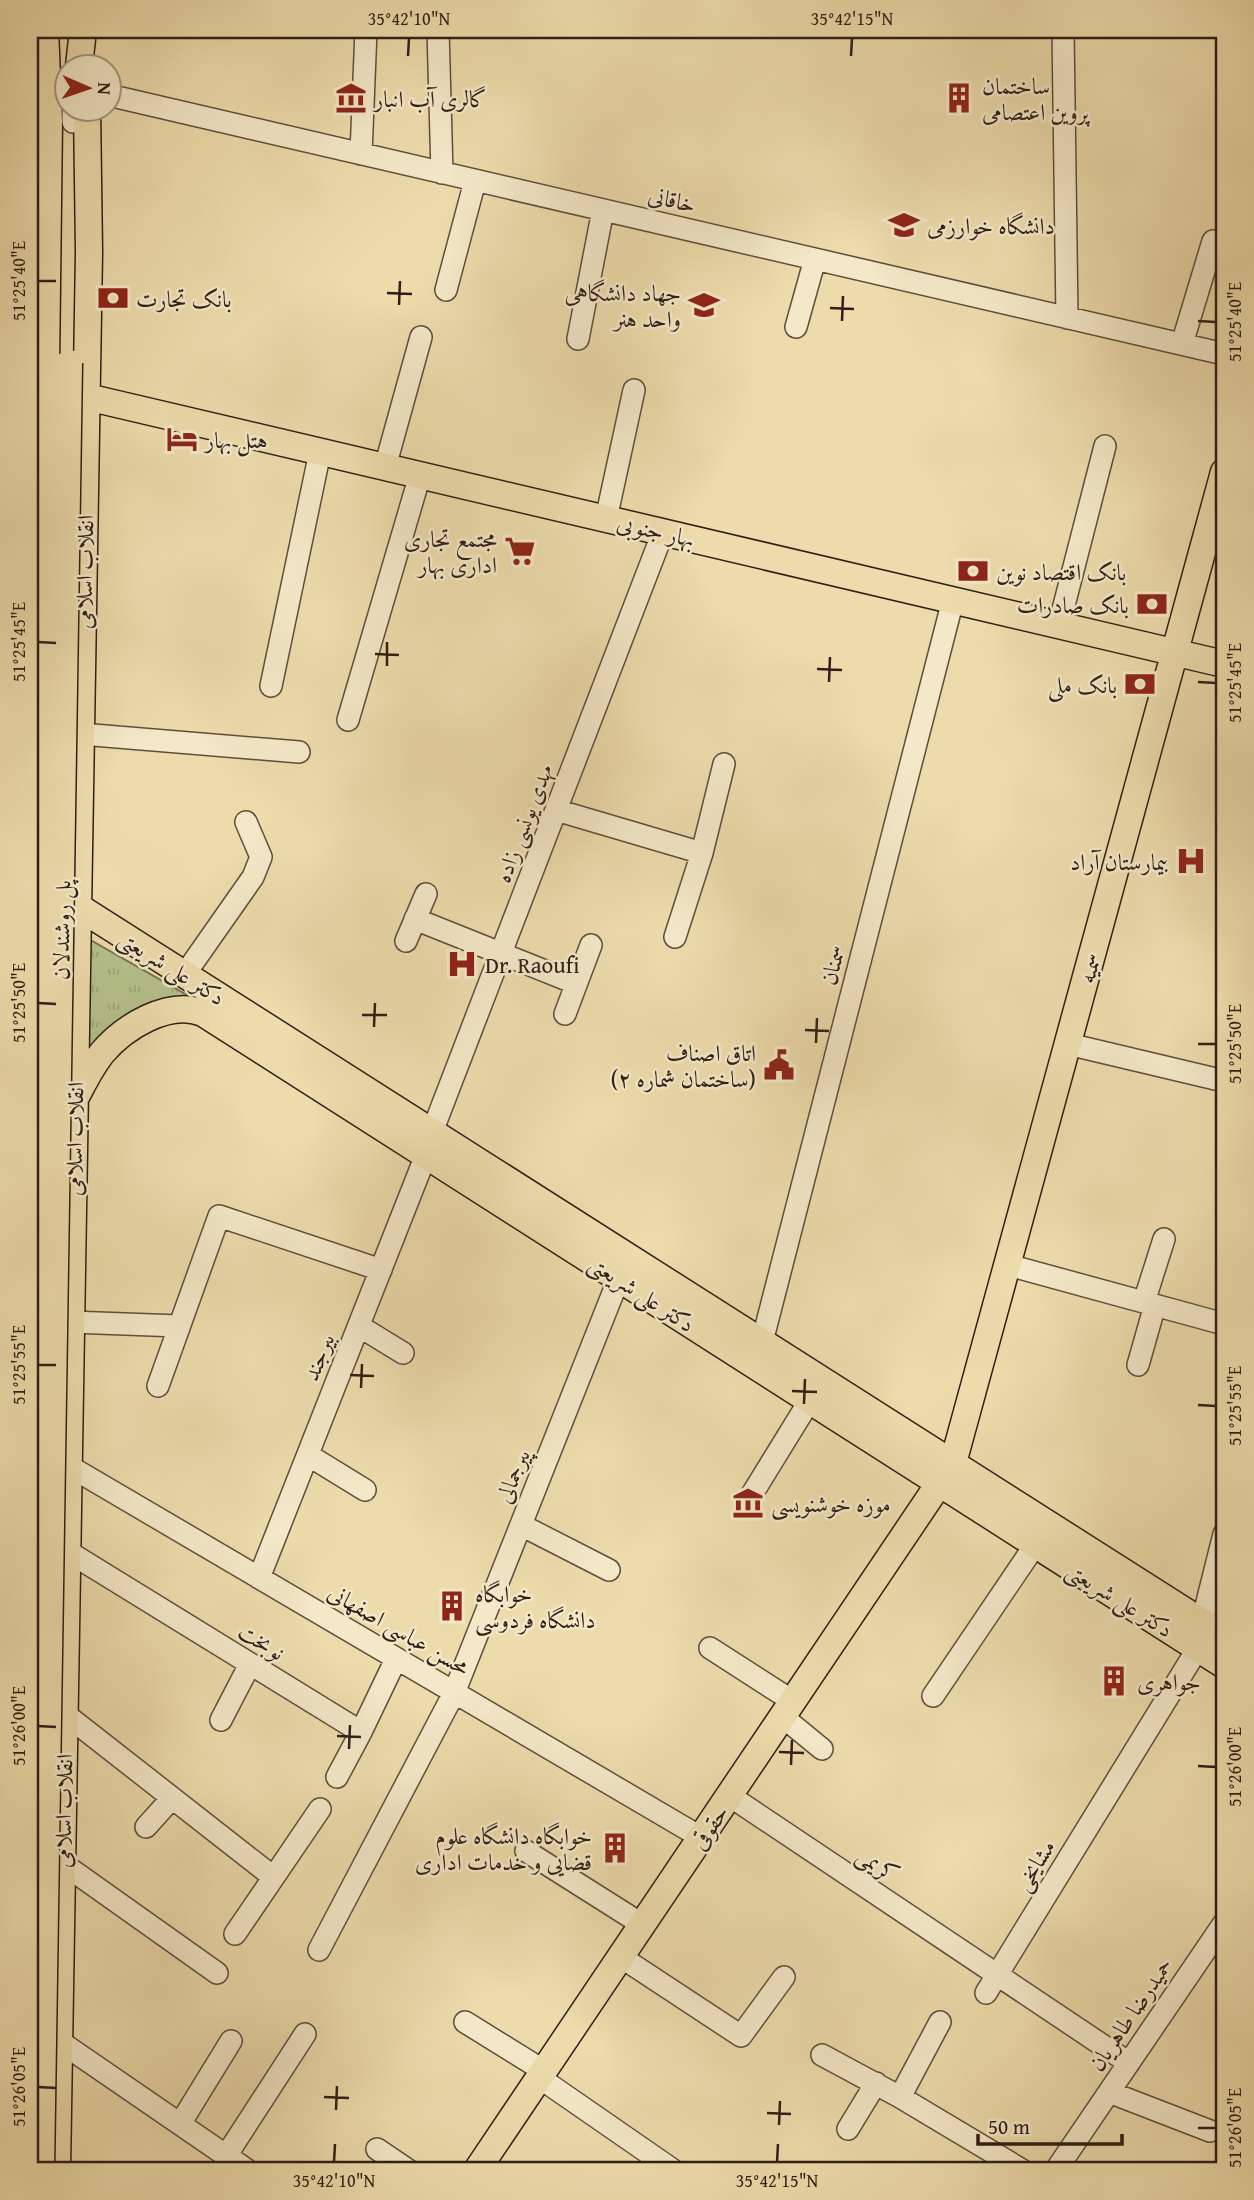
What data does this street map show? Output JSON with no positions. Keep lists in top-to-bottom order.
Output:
{
  "streets": {
    "main road": [
      "بهار جنوبی",
      "انقلاب اسلامی",
      "پل روشندلان",
      "دکتر علی شریعتی",
      "سمیه",
      "حقوقی"
    ],
    "street": [
      "خاقانی",
      "مهدی یونسی زاده",
      "سمنان",
      "بیرجند",
      "پیرجمالی",
      "محسن عباسی اصفهانی",
      "نوبخت",
      "کریمی",
      "مشایخی",
      "حمیدرضا طاهریان"
    ]
  },
  "crossings": [
    ["بهار جنوبی", "انقلاب اسلامی"],
    ["بهار جنوبی", "مهدی یونسی زاده"],
    ["بهار جنوبی", "سمنان"],
    ["بهار جنوبی", "سمیه"],
    ["انقلاب اسلامی", "پل روشندلان"],
    ["انقلاب اسلامی", "دکتر علی شریعتی"],
    ["انقلاب اسلامی", "محسن عباسی اصفهانی"],
    ["انقلاب اسلامی", "نوبخت"],
    ["مهدی یونسی زاده", "دکتر علی شریعتی"],
    ["مهدی یونسی زاده", "بیرجند"],
    ["سمنان", "دکتر علی شریعتی"],
    ["دکتر علی شریعتی", "سمیه"],
    ["دکتر علی شریعتی", "بیرجند"],
    ["دکتر علی شریعتی", "پیرجمالی"],
    ["دکتر علی شریعتی", "حقوقی"],
    ["دکتر علی شریعتی", "مشایخی"],
    ["سمیه", "حقوقی"],
    ["بیرجند", "محسن عباسی اصفهانی"],
    ["پیرجمالی", "محسن عباسی اصفهانی"],
    ["محسن عباسی اصفهانی", "حقوقی"],
    ["حقوقی", "کریمی"],
    ["کریمی", "مشایخی"]
  ],
  "places": {
    "museum": ["گالری آب انبار", "موزه خوشنویسی"],
    "building": [
      "ساختمان پروین اعتصامی",
      "خوابگاه دانشگاه فردوسی",
      "جواهری",
      "خوابگاه دانشگاه علوم قضایی و خدمات اداری"
    ],
    "school or university": ["دانشگاه خوارزمی", "جهاد دانشگاهی واحد هنر"],
    "bank": [
      "بانک تجارت",
      "بانک اقتصاد نوین",
      "بانک صادرات",
      "بانک ملی"
    ],
    "hotel": ["هتل بهار"],
    "supermarket": ["مجتمع تجاری اداری بهار"],
    "hospital": ["بیمارستان آراد", "Dr. Raoufi"],
    "public building": ["اتاق اصناف (ساختمان شماره ۲)"]
  },
  "scale_bar": "50 m",
  "north": "right",
  "coordinates": [
    "35°42'10\"N",
    "35°42'15\"N",
    "51°25'40\"E",
    "51°25'45\"E",
    "51°25'50\"E",
    "51°25'55\"E",
    "51°26'00\"E",
    "51°26'05\"E"
  ]
}
